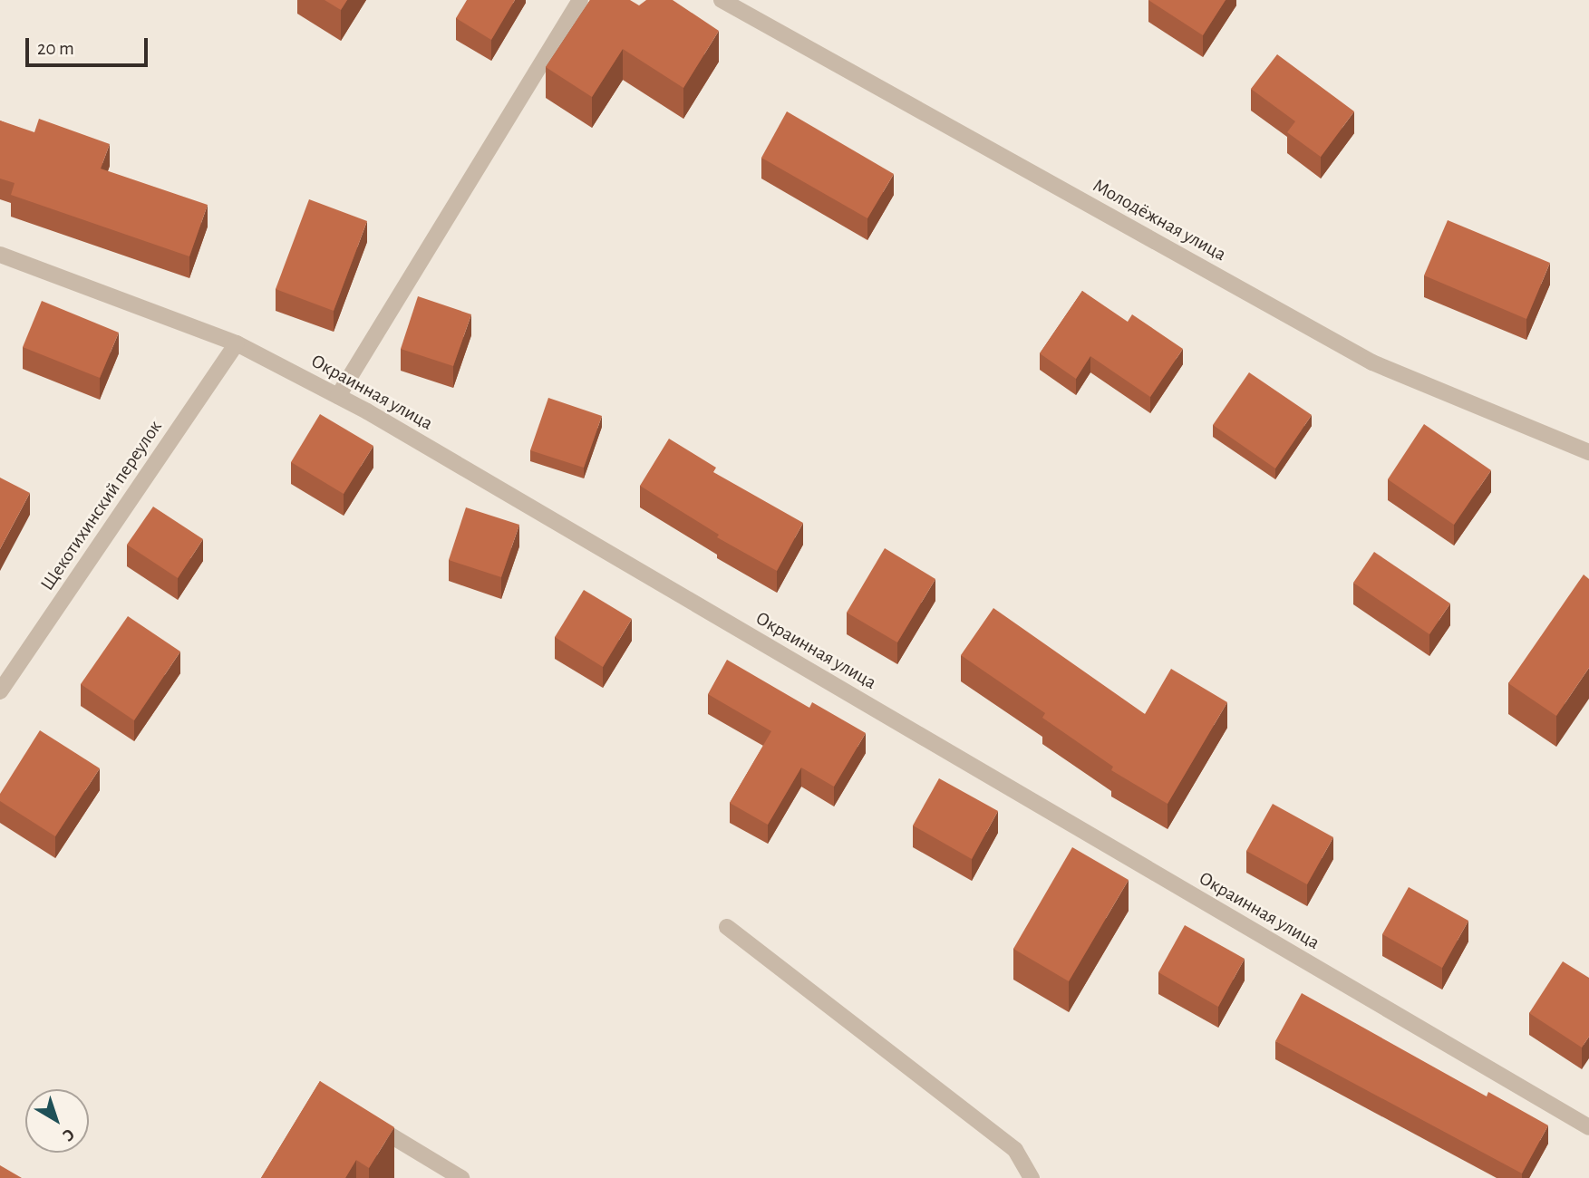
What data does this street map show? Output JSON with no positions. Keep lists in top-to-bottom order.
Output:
{
  "streets": {
    "street": ["Молодёжная улица", "Окраинная улица", "Щекотихинский переулок"]
  },
  "crossings": [
    ["Окраинная улица", "Щекотихинский переулок"]
  ],
  "scale_bar": "20 m",
  "north": "bottom right"
}
